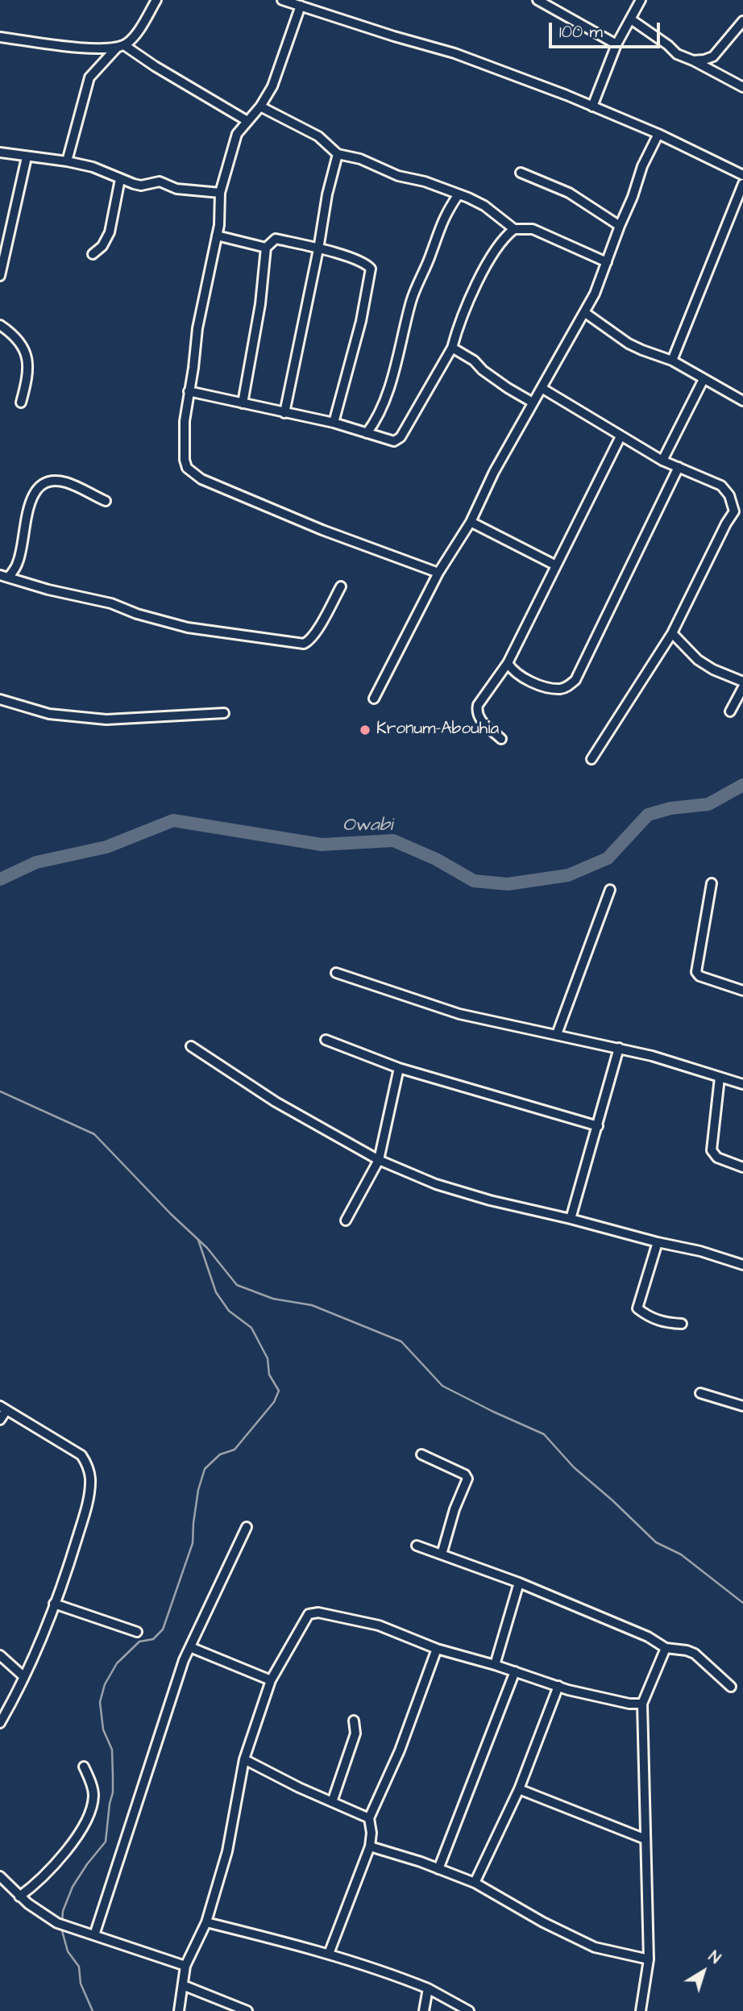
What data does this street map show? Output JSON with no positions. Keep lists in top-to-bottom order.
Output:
{
  "water": ["Owabi"],
  "places": ["Kronum-Abouhia"],
  "scale_bar": "100 m",
  "north": "top right"
}
